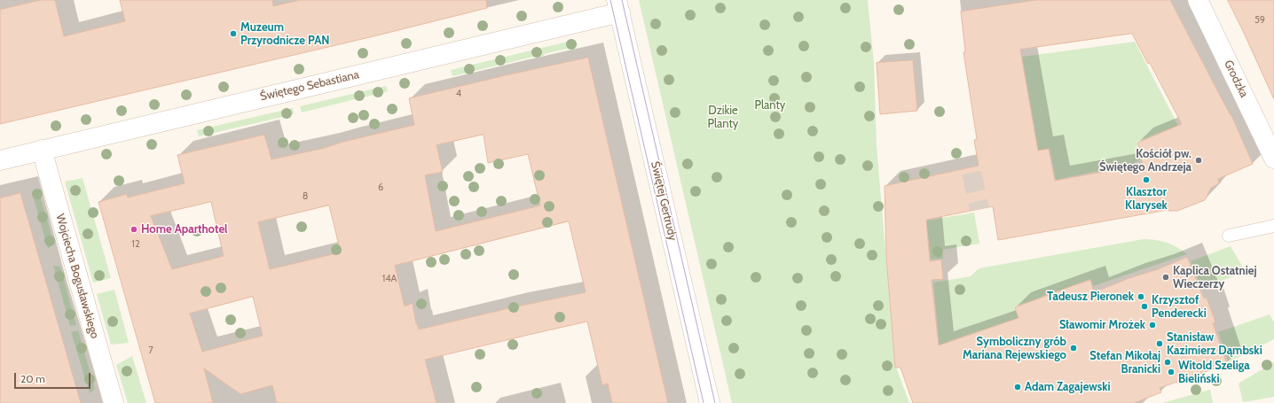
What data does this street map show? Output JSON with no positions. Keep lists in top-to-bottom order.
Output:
{
  "streets": {
    "street": [
      "Grodzka",
      "Świętego Sebastiana",
      "Świętej Gertrudy",
      "Wojciecha Bogusławskiego"
    ]
  },
  "crossings": [
    ["Świętego Sebastiana", "Świętej Gertrudy"],
    ["Świętego Sebastiana", "Wojciecha Bogusławskiego"]
  ],
  "parks": ["Planty", "Dzikie Planty"],
  "places": [
    "Muzeum Przyrodnicze PAN",
    "Kościół pw. Świętego Andrzeja",
    "Klasztor Klarysek",
    "Home Aparthotel",
    "Kaplica Ostatniej Wieczerzy",
    "Tadeusz Pieronek",
    "Krzysztof Penderecki",
    "Sławomir Mrożek",
    "Stanisław Kazimierz Dąmbski",
    "Symboliczny grób Mariana Rejewskiego",
    "Stefan Mikołaj Branicki",
    "Witold Szeliga Bieliński",
    "Adam Zagajewski"
  ],
  "house_numbers": [
    "59",
    "4",
    "6",
    "8",
    "12",
    "14A",
    "7"
  ],
  "scale_bar": "20 m"
}
